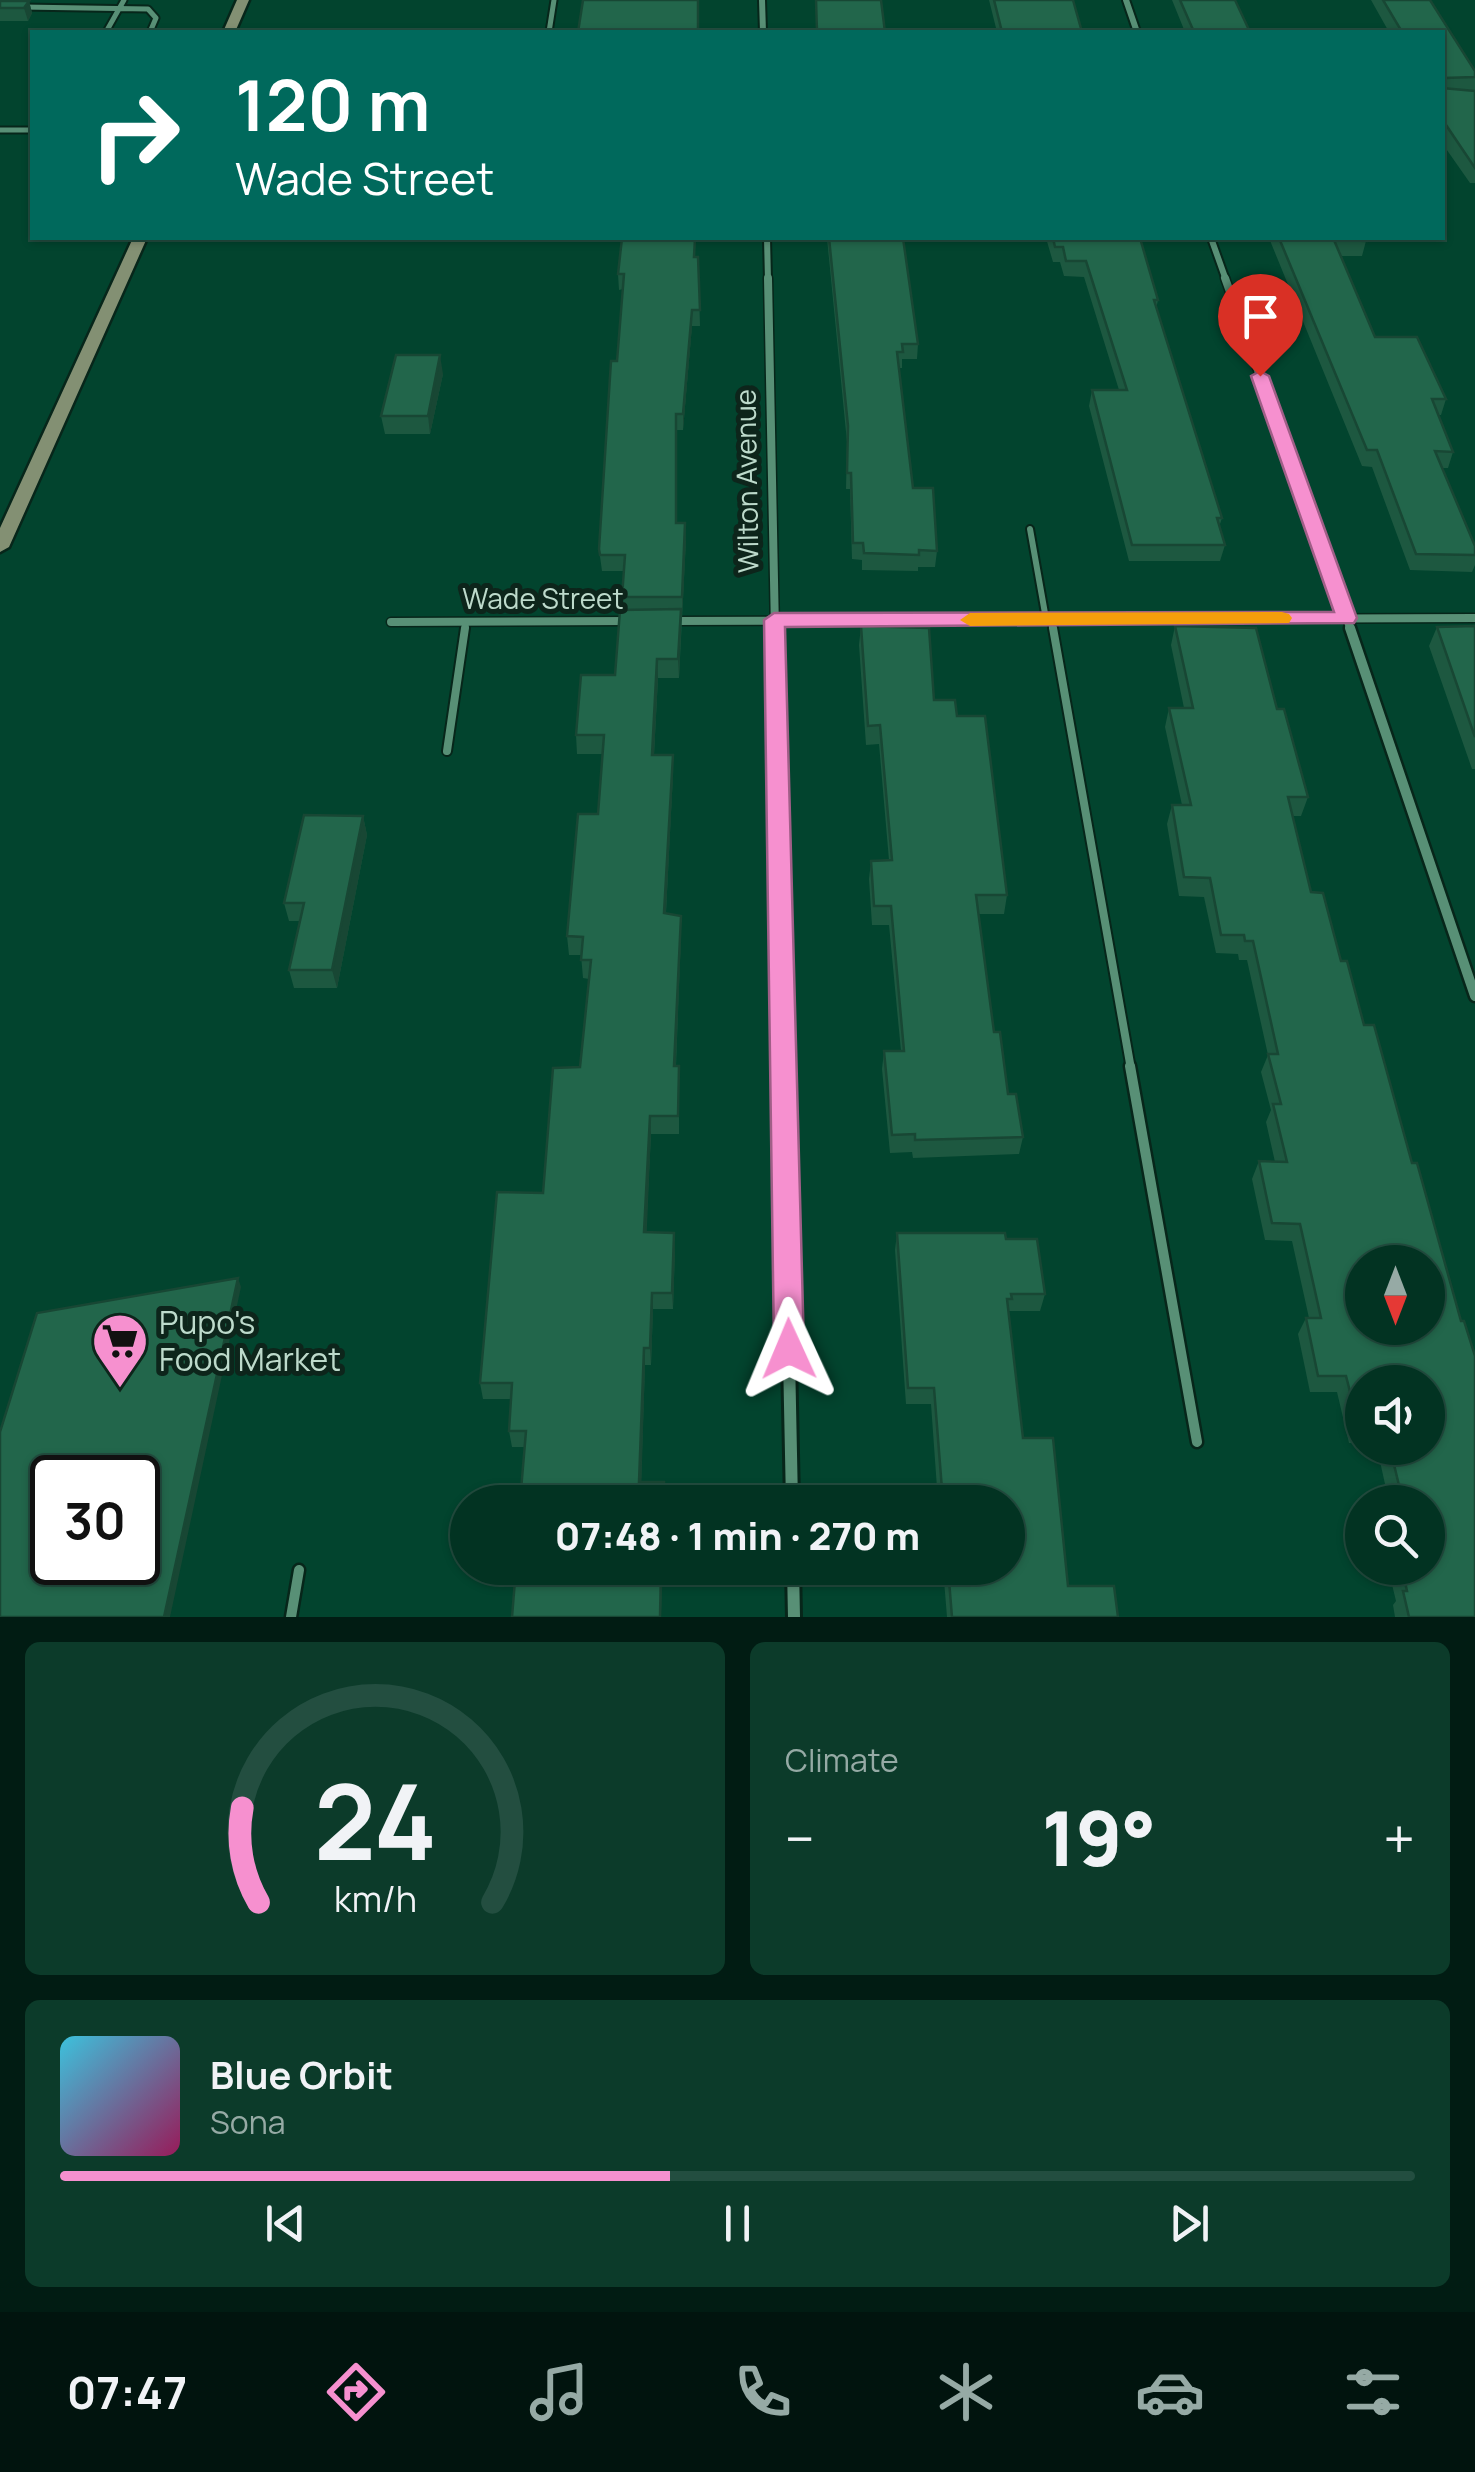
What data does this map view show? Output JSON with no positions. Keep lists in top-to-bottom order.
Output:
{
  "streets": {
    "street": ["Wilton Avenue", "Wade Street"]
  },
  "crossings": [
    ["Wilton Avenue", "Wade Street"]
  ],
  "places": {
    "supermarket": ["Pupo's Food Market"]
  },
  "north": "bottom",
  "page": {
    "turn": ["120 m", "Wade Street"],
    "limit": "30",
    "trip": "07:48 · 1 min · 270 m",
    "tile": "Climate",
    "heat": ["−", "19°", "+"],
    "song": ["Blue Orbit", "Sona"],
    "tabs": "07:47",
    "gauge": ["24", "km/h"]
  }
}
